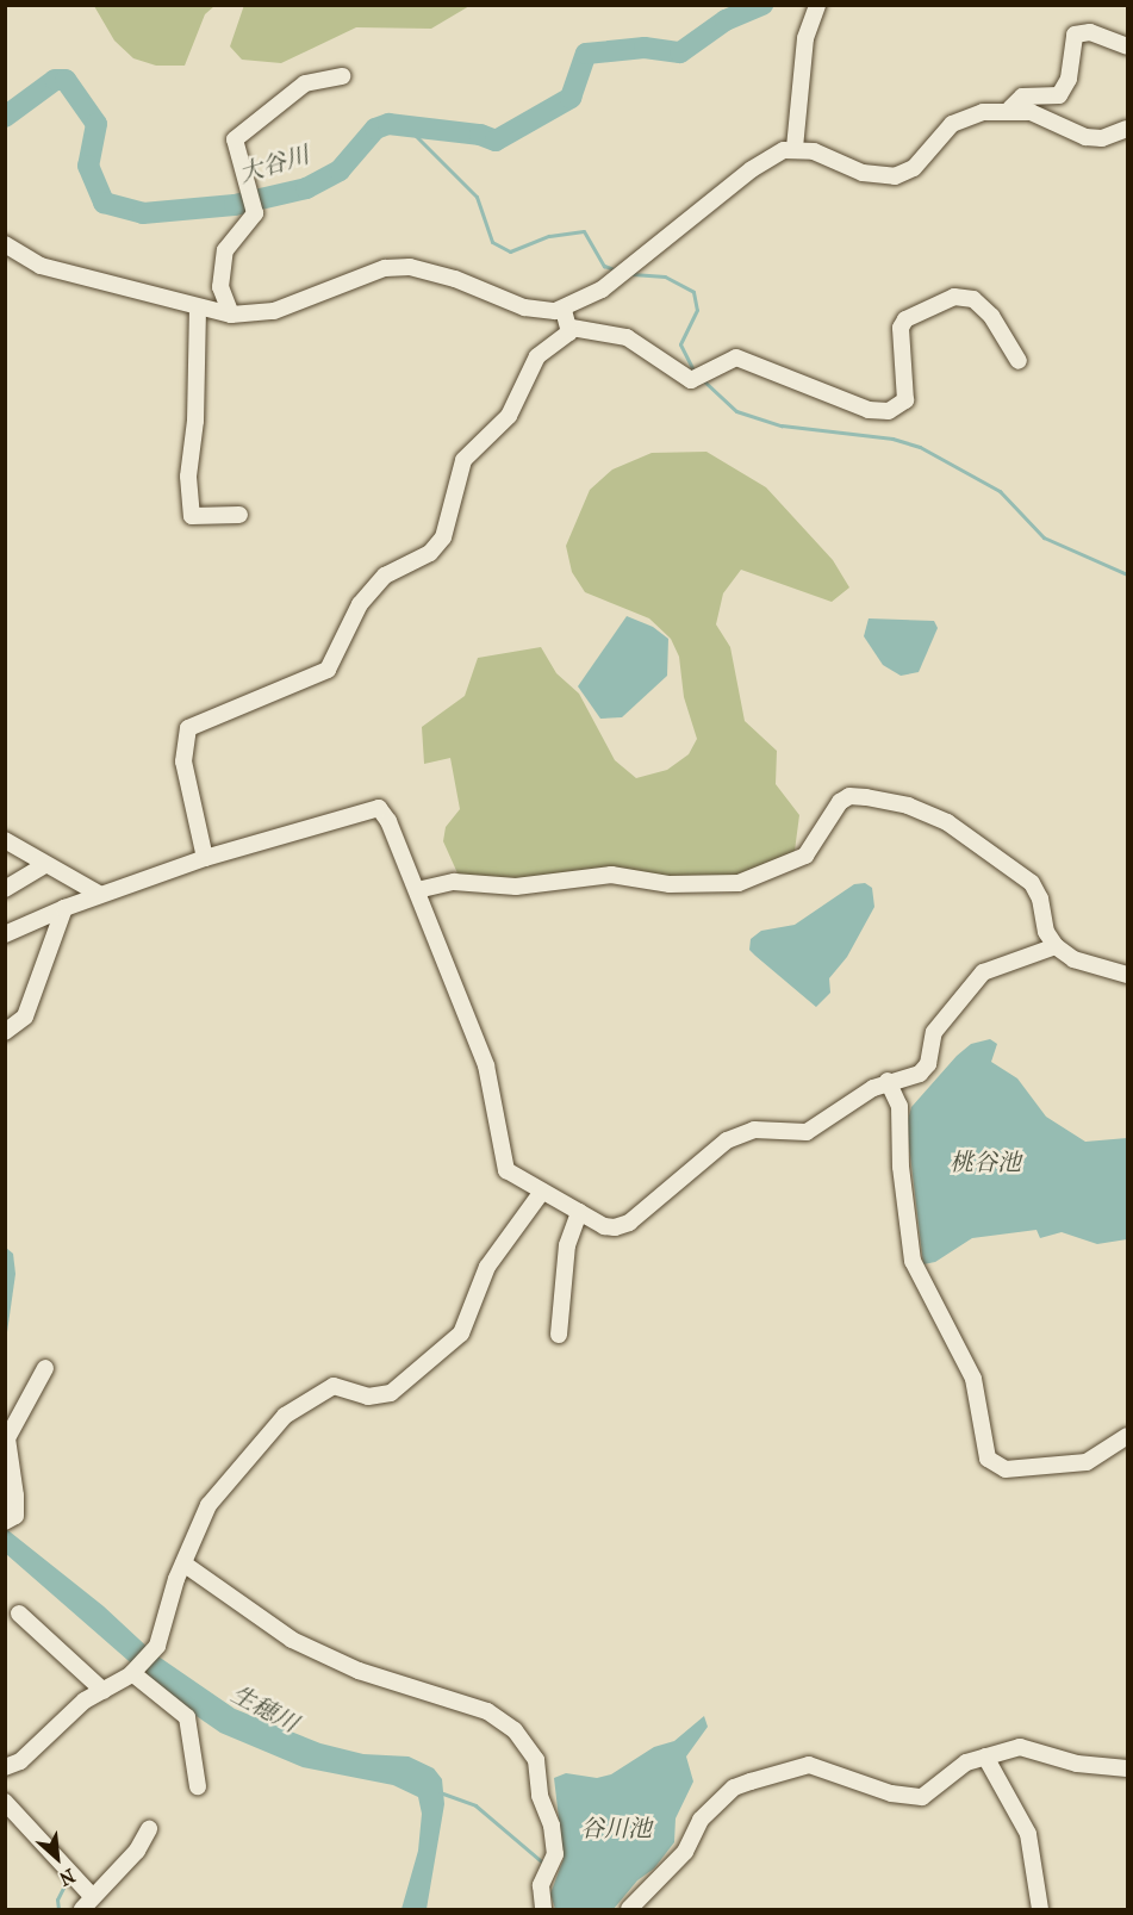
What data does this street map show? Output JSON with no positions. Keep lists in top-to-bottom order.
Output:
{
  "water": [
    "大谷川",
    "桃谷池",
    "生穂川",
    "谷川池"
  ],
  "north": "bottom right"
}
